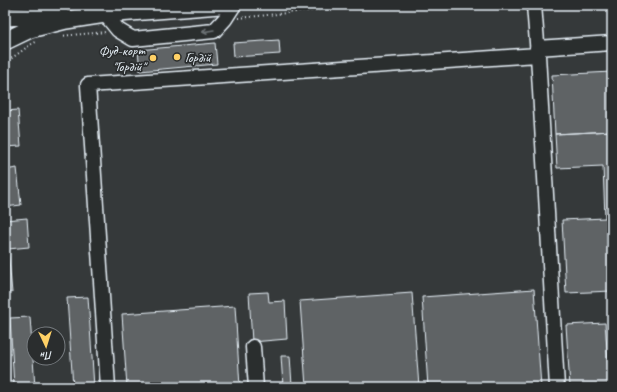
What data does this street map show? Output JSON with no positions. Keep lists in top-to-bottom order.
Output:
{
  "places": ["Гордій", "Фуд-корт \"Гордій\""],
  "north": "bottom"
}
